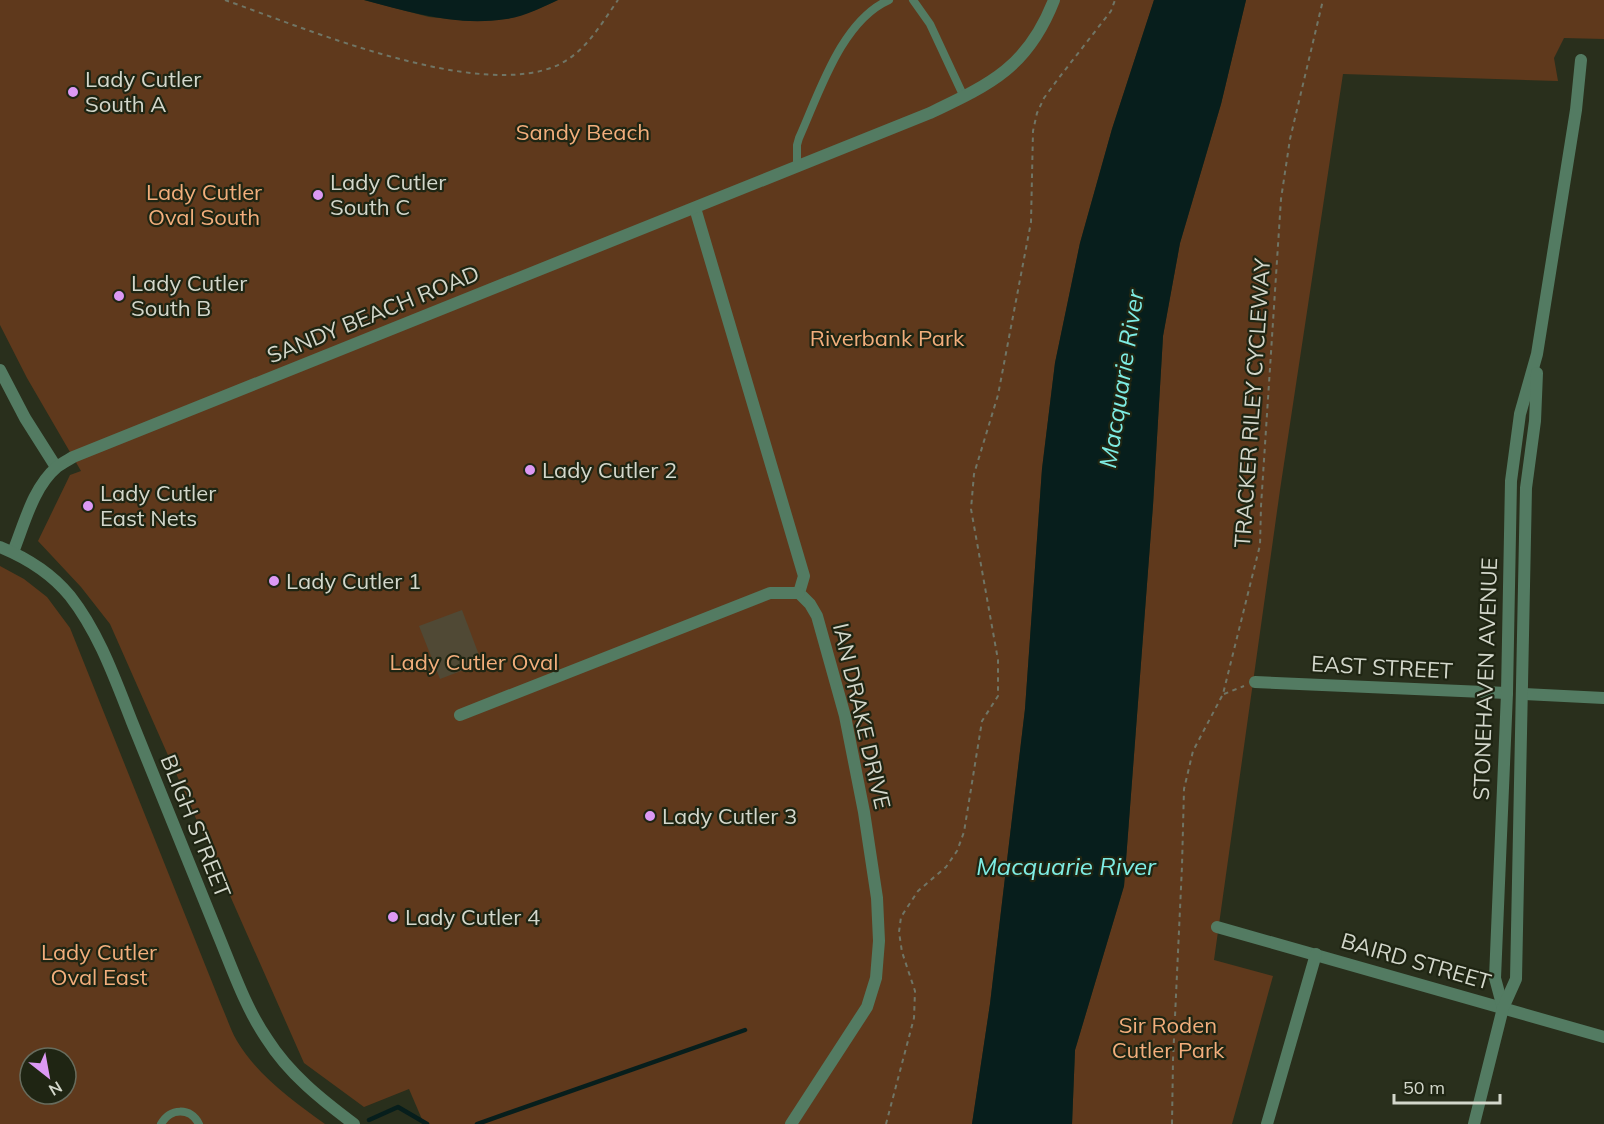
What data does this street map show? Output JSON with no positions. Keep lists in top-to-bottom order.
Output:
{
  "streets": {
    "street": [
      "SANDY BEACH ROAD",
      "EAST STREET",
      "STONEHAVEN AVENUE",
      "IAN DRAKE DRIVE",
      "BLIGH STREET",
      "BAIRD STREET"
    ],
    "path": ["TRACKER RILEY CYCLEWAY"]
  },
  "crossings": [
    ["SANDY BEACH ROAD", "BLIGH STREET"],
    ["EAST STREET", "STONEHAVEN AVENUE"],
    ["STONEHAVEN AVENUE", "BAIRD STREET"]
  ],
  "water": ["Macquarie River"],
  "parks": [
    "Sandy Beach",
    "Lady Cutler Oval South",
    "Riverbank Park",
    "Lady Cutler Oval",
    "Lady Cutler Oval East",
    "Sir Roden Cutler Park"
  ],
  "places": [
    "Lady Cutler South A",
    "Lady Cutler South C",
    "Lady Cutler South B",
    "Lady Cutler 2",
    "Lady Cutler East Nets",
    "Lady Cutler 1",
    "Lady Cutler 3",
    "Lady Cutler 4"
  ],
  "scale_bar": "50 m",
  "north": "bottom right"
}
